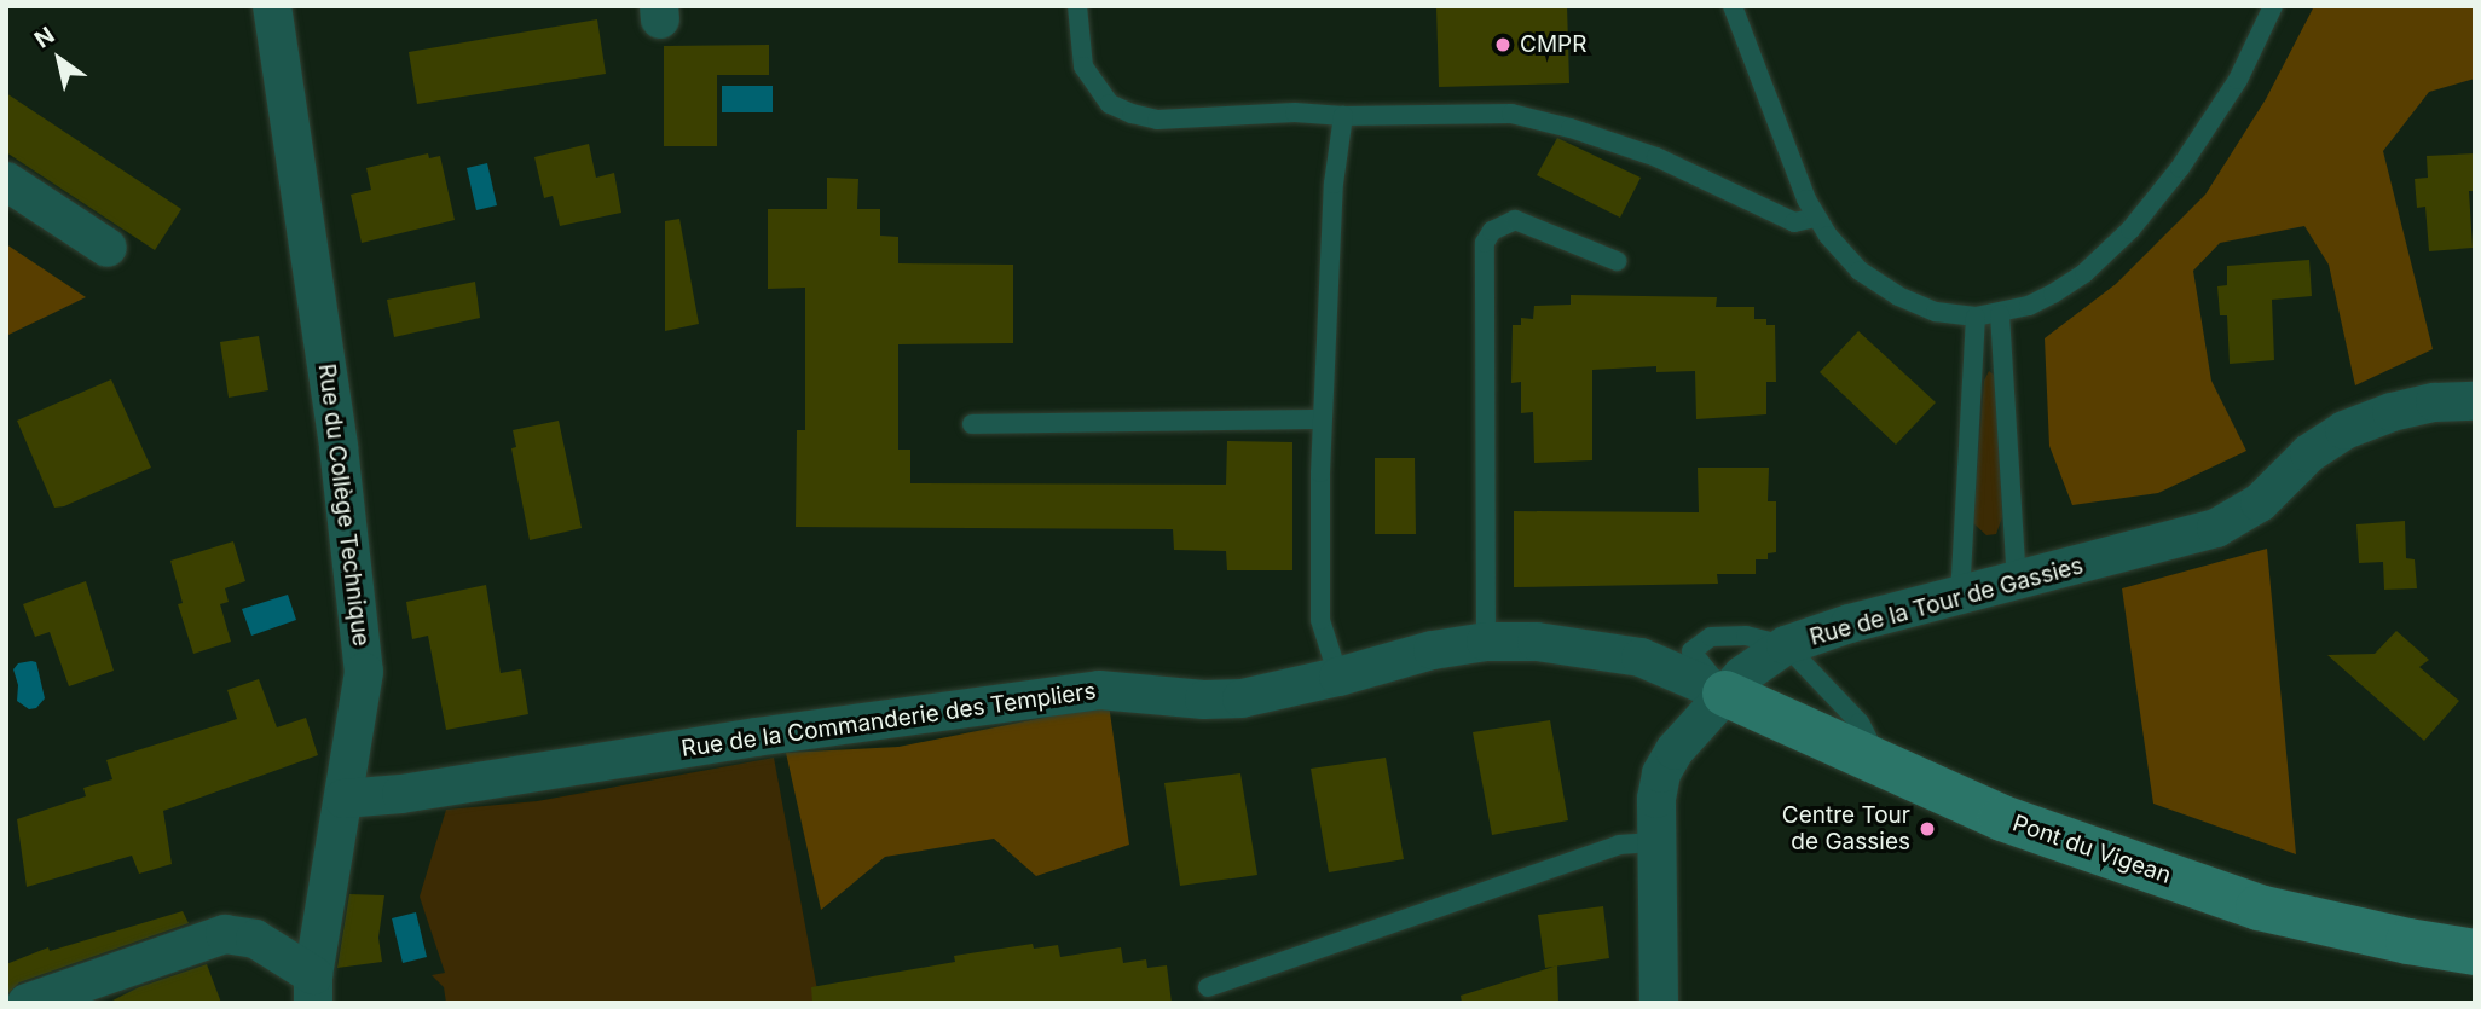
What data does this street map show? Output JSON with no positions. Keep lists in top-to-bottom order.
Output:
{
  "streets": {
    "street": [
      "Rue du Collège Technique",
      "Rue de la Tour de Gassies",
      "Rue de la Commanderie des Templiers",
      "Pont du Vigean"
    ]
  },
  "crossings": [
    ["Rue du Collège Technique", "Rue de la Commanderie des Templiers"],
    ["Rue de la Tour de Gassies", "Rue de la Commanderie des Templiers"],
    ["Rue de la Tour de Gassies", "Pont du Vigean"],
    ["Rue de la Commanderie des Templiers", "Pont du Vigean"]
  ],
  "places": ["CMPR", "Centre Tour de Gassies"],
  "north": "top left"
}
